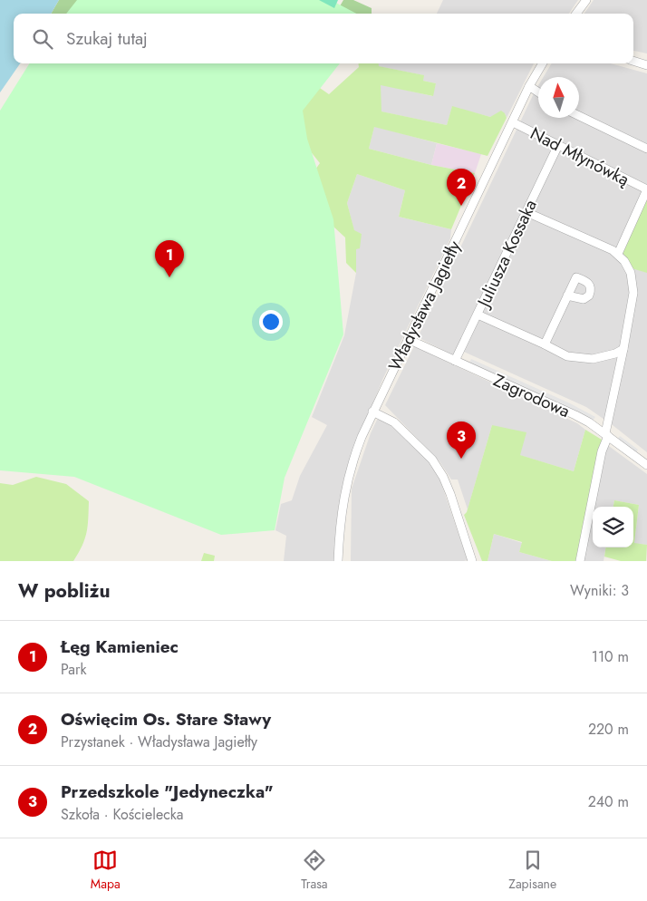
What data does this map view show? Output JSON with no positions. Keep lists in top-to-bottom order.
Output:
{
  "streets": {
    "street": [
      "Nad Młynówką",
      "Juliusza Kossaka",
      "Władysława Jagiełły",
      "Zagrodowa"
    ]
  },
  "crossings": [
    ["Nad Młynówką", "Juliusza Kossaka"],
    ["Nad Młynówką", "Władysława Jagiełły"],
    ["Juliusza Kossaka", "Zagrodowa"],
    ["Władysława Jagiełły", "Zagrodowa"]
  ],
  "north": "top",
  "page": {
    "search": "Szukaj tutaj",
    "pins": ["2", "1", "3"],
    "heading": ["W pobliżu", "Wyniki: 3"],
    "list": [
      {
        "mark": "1",
        "name": "Łęg Kamieniec",
        "note": "Park",
        "value": "110 m"
      },
      {
        "mark": "2",
        "name": "Oświęcim Os. Stare Stawy",
        "note": "Przystanek · Władysława Jagiełły",
        "value": "220 m"
      },
      {
        "mark": "3",
        "name": "Przedszkole \"Jedyneczka\"",
        "note": "Szkoła · Kościelecka",
        "value": "240 m"
      }
    ],
    "nav": ["Mapa", "Trasa", "Zapisane"]
  }
}
